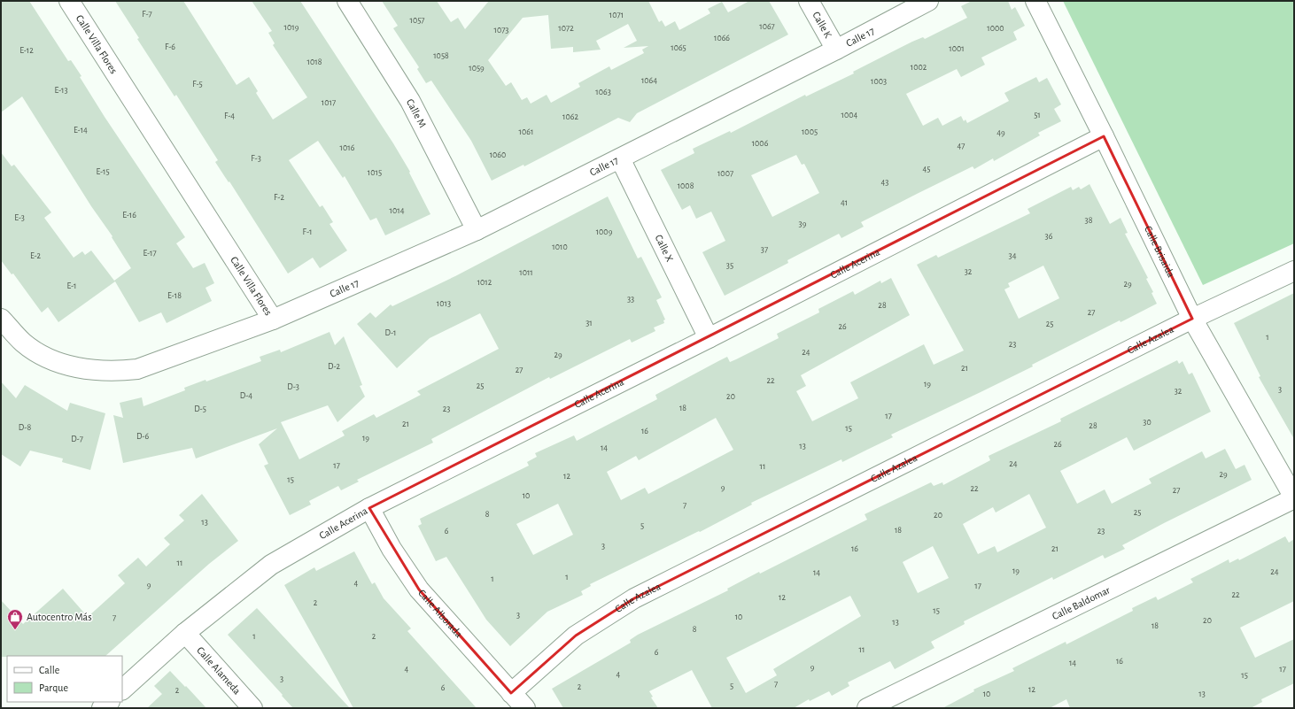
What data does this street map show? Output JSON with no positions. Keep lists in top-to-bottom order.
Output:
{
  "streets": {
    "street": [
      "Calle K",
      "Calle 17",
      "Calle Villa Flores",
      "Calle M",
      "Calle X",
      "Calle Brisaida",
      "Calle Acerina",
      "Calle Azalea",
      "Calle Baldomar",
      "Calle Alborada",
      "Calle Alameda"
    ]
  },
  "crossings": [
    ["Calle K", "Calle 17"],
    ["Calle 17", "Calle Villa Flores"],
    ["Calle 17", "Calle M"],
    ["Calle 17", "Calle X"],
    ["Calle X", "Calle Acerina"],
    ["Calle Brisaida", "Calle Acerina"],
    ["Calle Brisaida", "Calle Azalea"],
    ["Calle Brisaida", "Calle Baldomar"],
    ["Calle Acerina", "Calle Alborada"],
    ["Calle Acerina", "Calle Alameda"],
    ["Calle Azalea", "Calle Alborada"]
  ],
  "places": {
    "shop": ["Autocentro Más"]
  },
  "house_numbers": [
    "F-7",
    "1071",
    "1057",
    "1067",
    "1019",
    "1072",
    "1000",
    "1073",
    "1066",
    "F-6",
    "1065",
    "1001",
    "E-12",
    "1058",
    "1018",
    "1002",
    "1059",
    "1064",
    "1003",
    "F-5",
    "E-13",
    "1063",
    "1017",
    "1004",
    "51",
    "F-4",
    "1062",
    "E-14",
    "1061",
    "1005",
    "49",
    "1006",
    "47",
    "1016",
    "1060",
    "F-3",
    "45",
    "E-15",
    "1015",
    "1007",
    "43",
    "1008",
    "F-2",
    "41",
    "1014",
    "E-16",
    "E-3",
    "38",
    "39",
    "F-1",
    "1009",
    "36",
    "1010",
    "37",
    "E-17",
    "E-2",
    "34",
    "35",
    "32",
    "1011",
    "1012",
    "29",
    "E-1",
    "E-18",
    "33",
    "1013",
    "28",
    "27",
    "31",
    "25",
    "26",
    "D-1",
    "1",
    "23",
    "24",
    "29",
    "D-2",
    "21",
    "27",
    "22",
    "19",
    "25",
    "D-3",
    "3",
    "32",
    "D-4",
    "20",
    "18",
    "D-5",
    "23",
    "17",
    "30",
    "21",
    "28",
    "D-8",
    "15",
    "16",
    "D-6",
    "19",
    "D-7",
    "26",
    "13",
    "14",
    "24",
    "17",
    "11",
    "29",
    "12",
    "15",
    "9",
    "22",
    "27",
    "10",
    "7",
    "25",
    "8",
    "20",
    "13",
    "5",
    "18",
    "6",
    "23",
    "3",
    "16",
    "21",
    "11",
    "19",
    "24",
    "14",
    "1",
    "1",
    "4",
    "9",
    "17",
    "22",
    "12",
    "2",
    "15",
    "3",
    "10",
    "7",
    "20",
    "13",
    "18",
    "8",
    "1",
    "2",
    "11",
    "6",
    "16",
    "14",
    "9",
    "4",
    "17",
    "4",
    "15",
    "3",
    "7",
    "5",
    "2",
    "6",
    "12",
    "2",
    "10",
    "13"
  ],
  "legend": ["Calle", "Parque"]
}
